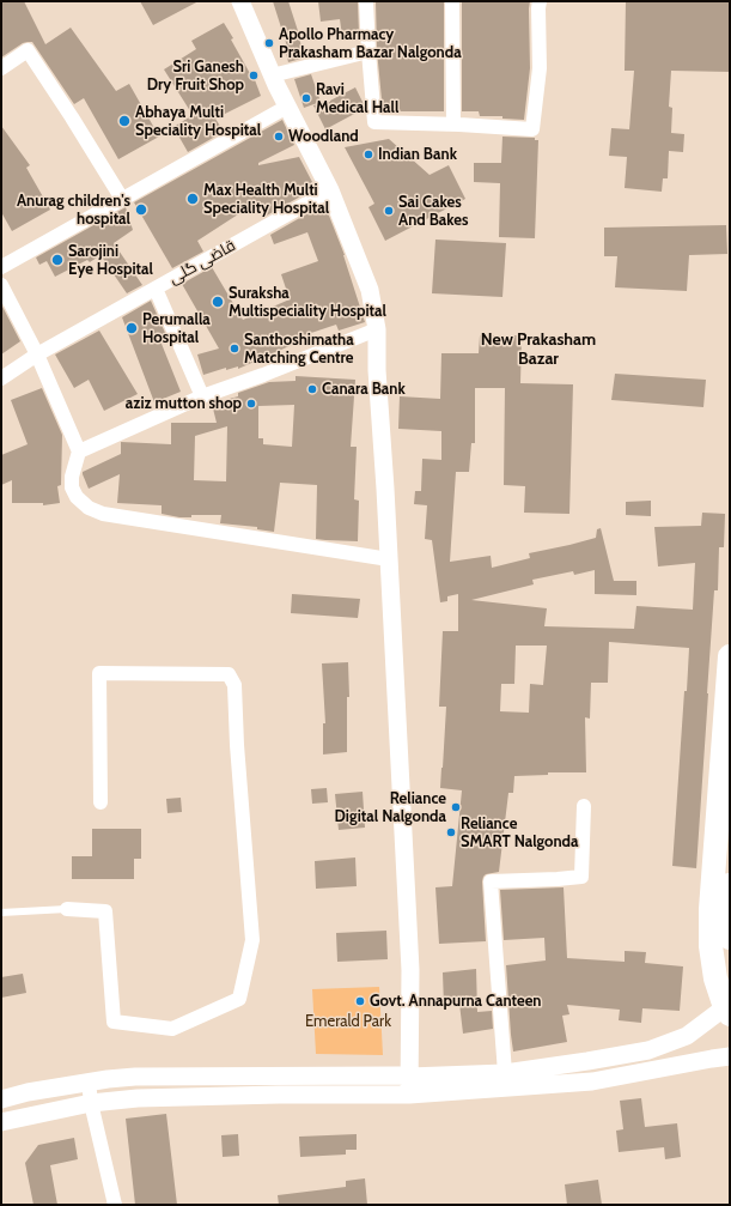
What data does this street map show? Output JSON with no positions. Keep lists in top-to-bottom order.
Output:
{
  "streets": {
    "street": ["قاضی گلی"]
  },
  "districts": ["New Prakasham Bazar"],
  "parks": ["Emerald Park"],
  "places": [
    "Apollo Pharmacy Prakasham Bazar Nalgonda",
    "Sri Ganesh Dry Fruit Shop",
    "Ravi Medical Hall",
    "Abhaya Multi Speciality Hospital",
    "Woodland",
    "Indian Bank",
    "Max Health Multi Speciality Hospital",
    "Anurag children's hospital",
    "Sai Cakes And Bakes",
    "Sarojini Eye Hospital",
    "Suraksha Multispeciality Hospital",
    "Perumalla Hospital",
    "Santhoshimatha Matching Centre",
    "Canara Bank",
    "aziz mutton shop",
    "Reliance Digital Nalgonda",
    "Reliance SMART Nalgonda",
    "Govt. Annapurna Canteen"
  ]
}
